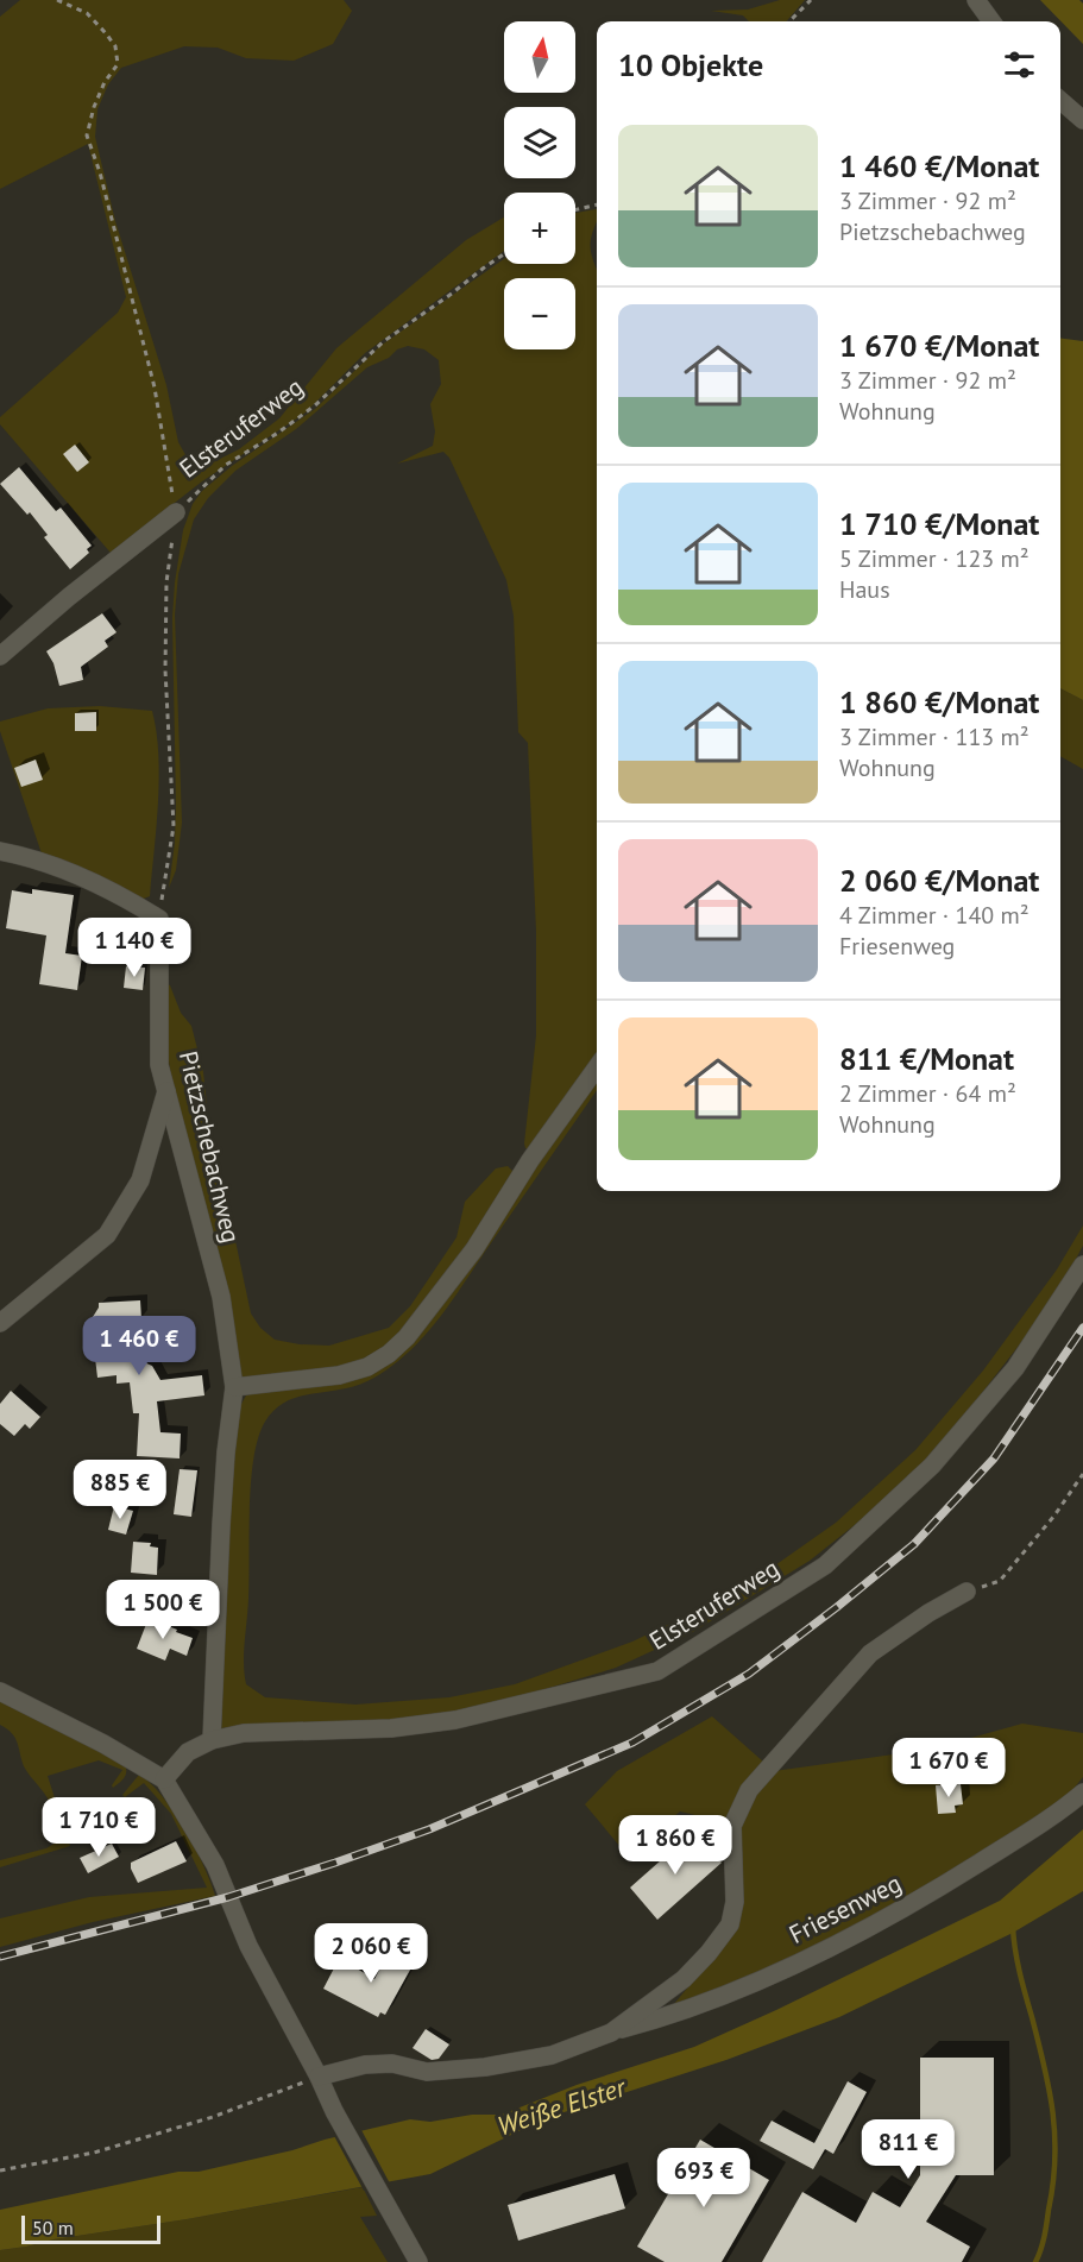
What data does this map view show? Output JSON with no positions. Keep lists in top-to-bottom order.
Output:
{
  "streets": {
    "street": ["Elsteruferweg", "Pietzschebachweg", "Friesenweg"]
  },
  "crossings": [
    ["Elsteruferweg", "Pietzschebachweg"]
  ],
  "water": ["Weiße Elster"],
  "scale_bar": "50 m",
  "north": "top",
  "page": {
    "map_buttons": ["+", "−"],
    "heading": "10 Objekte",
    "list": [
      {
        "name": "1 460 €/Monat",
        "note": "3 Zimmer · 92 m² · Pietzschebachweg"
      },
      {
        "name": "1 670 €/Monat",
        "note": "3 Zimmer · 92 m² · Wohnung"
      },
      {
        "name": "1 710 €/Monat",
        "note": "5 Zimmer · 123 m² · Haus"
      },
      {
        "name": "1 860 €/Monat",
        "note": "3 Zimmer · 113 m² · Wohnung"
      },
      {
        "name": "2 060 €/Monat",
        "note": "4 Zimmer · 140 m² · Friesenweg"
      },
      {
        "name": "811 €/Monat",
        "note": "2 Zimmer · 64 m² · Wohnung"
      }
    ],
    "price": [
      "1 140 €",
      "1 460 €",
      "885 €",
      "1 500 €",
      "1 670 €",
      "1 710 €",
      "1 860 €",
      "2 060 €",
      "811 €",
      "693 €"
    ],
    "scale": "50 m"
  }
}
